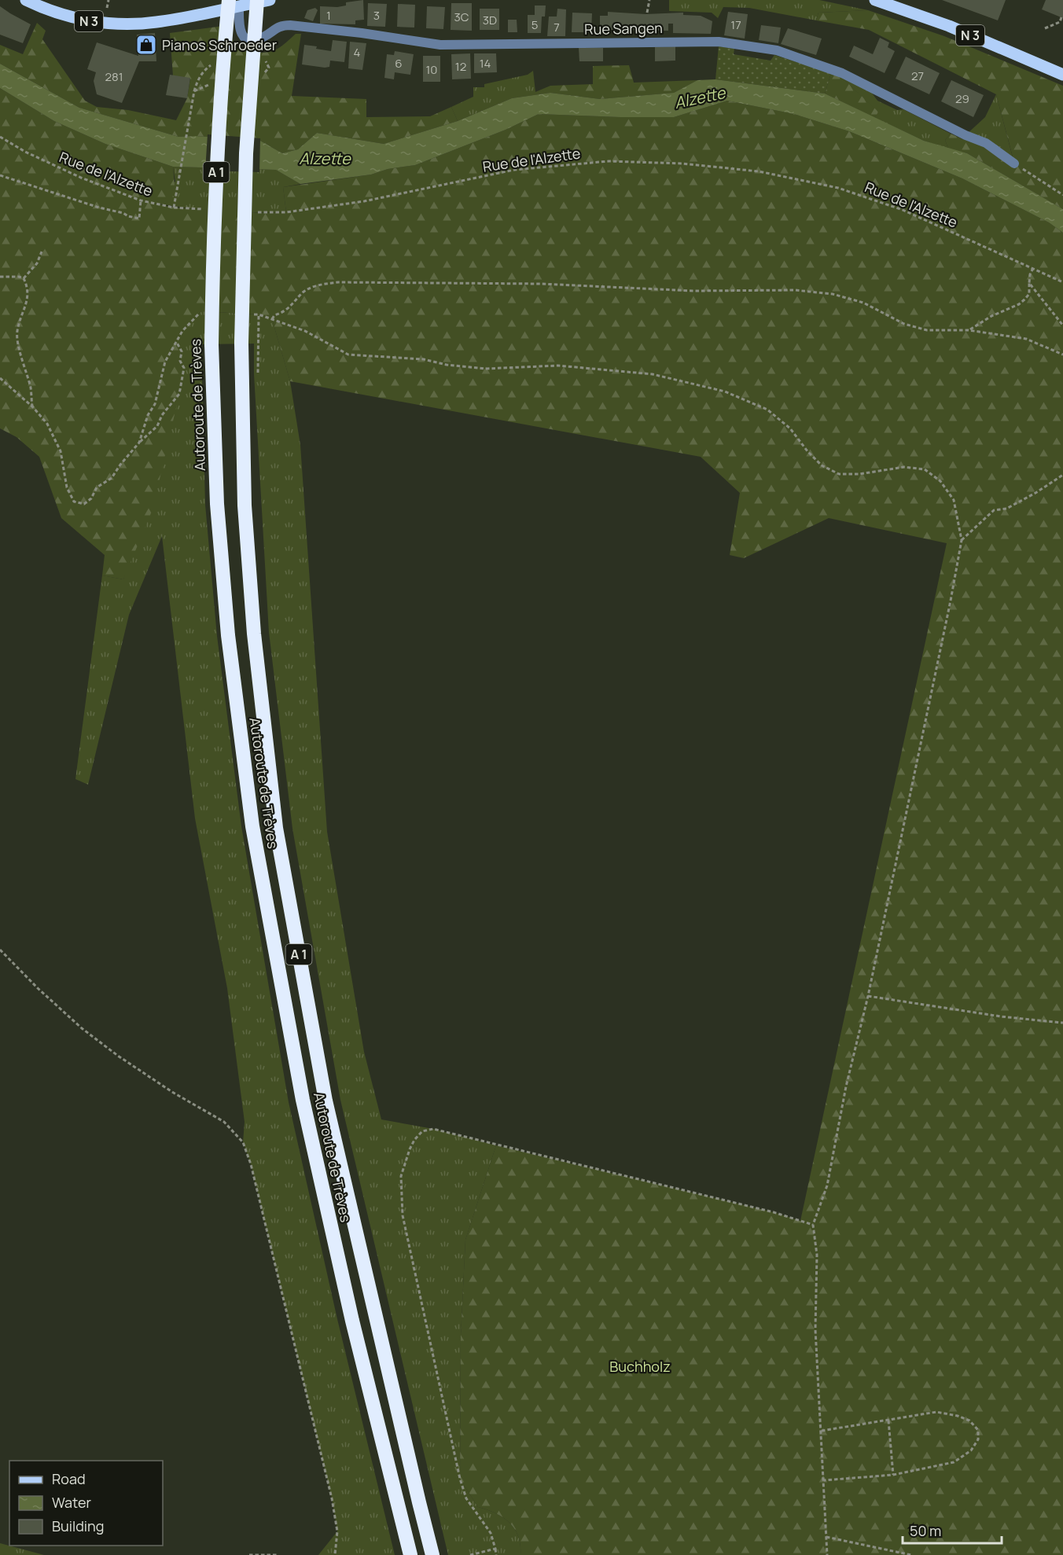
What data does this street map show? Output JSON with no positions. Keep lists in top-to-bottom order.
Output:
{
  "streets": {
    "highway": ["A 1", "Autoroute de Trèves"],
    "main road": ["N 3"],
    "street": ["Rue Sangen"],
    "path": ["Rue de l'Alzette"]
  },
  "crossings": [
    ["N 3", "Rue Sangen"],
    ["N 3", "Autoroute de Trèves"],
    ["Rue Sangen", "Autoroute de Trèves"]
  ],
  "water": ["Alzette"],
  "parks": ["Buchholz"],
  "places": {
    "shop": ["Pianos Schroeder"]
  },
  "house_numbers": [
    "1",
    "3",
    "3C",
    "3D",
    "5",
    "17",
    "7",
    "4",
    "6",
    "14",
    "12",
    "10",
    "27",
    "281",
    "29"
  ],
  "legend": ["Road", "Water", "Building"],
  "scale_bar": "50 m"
}
